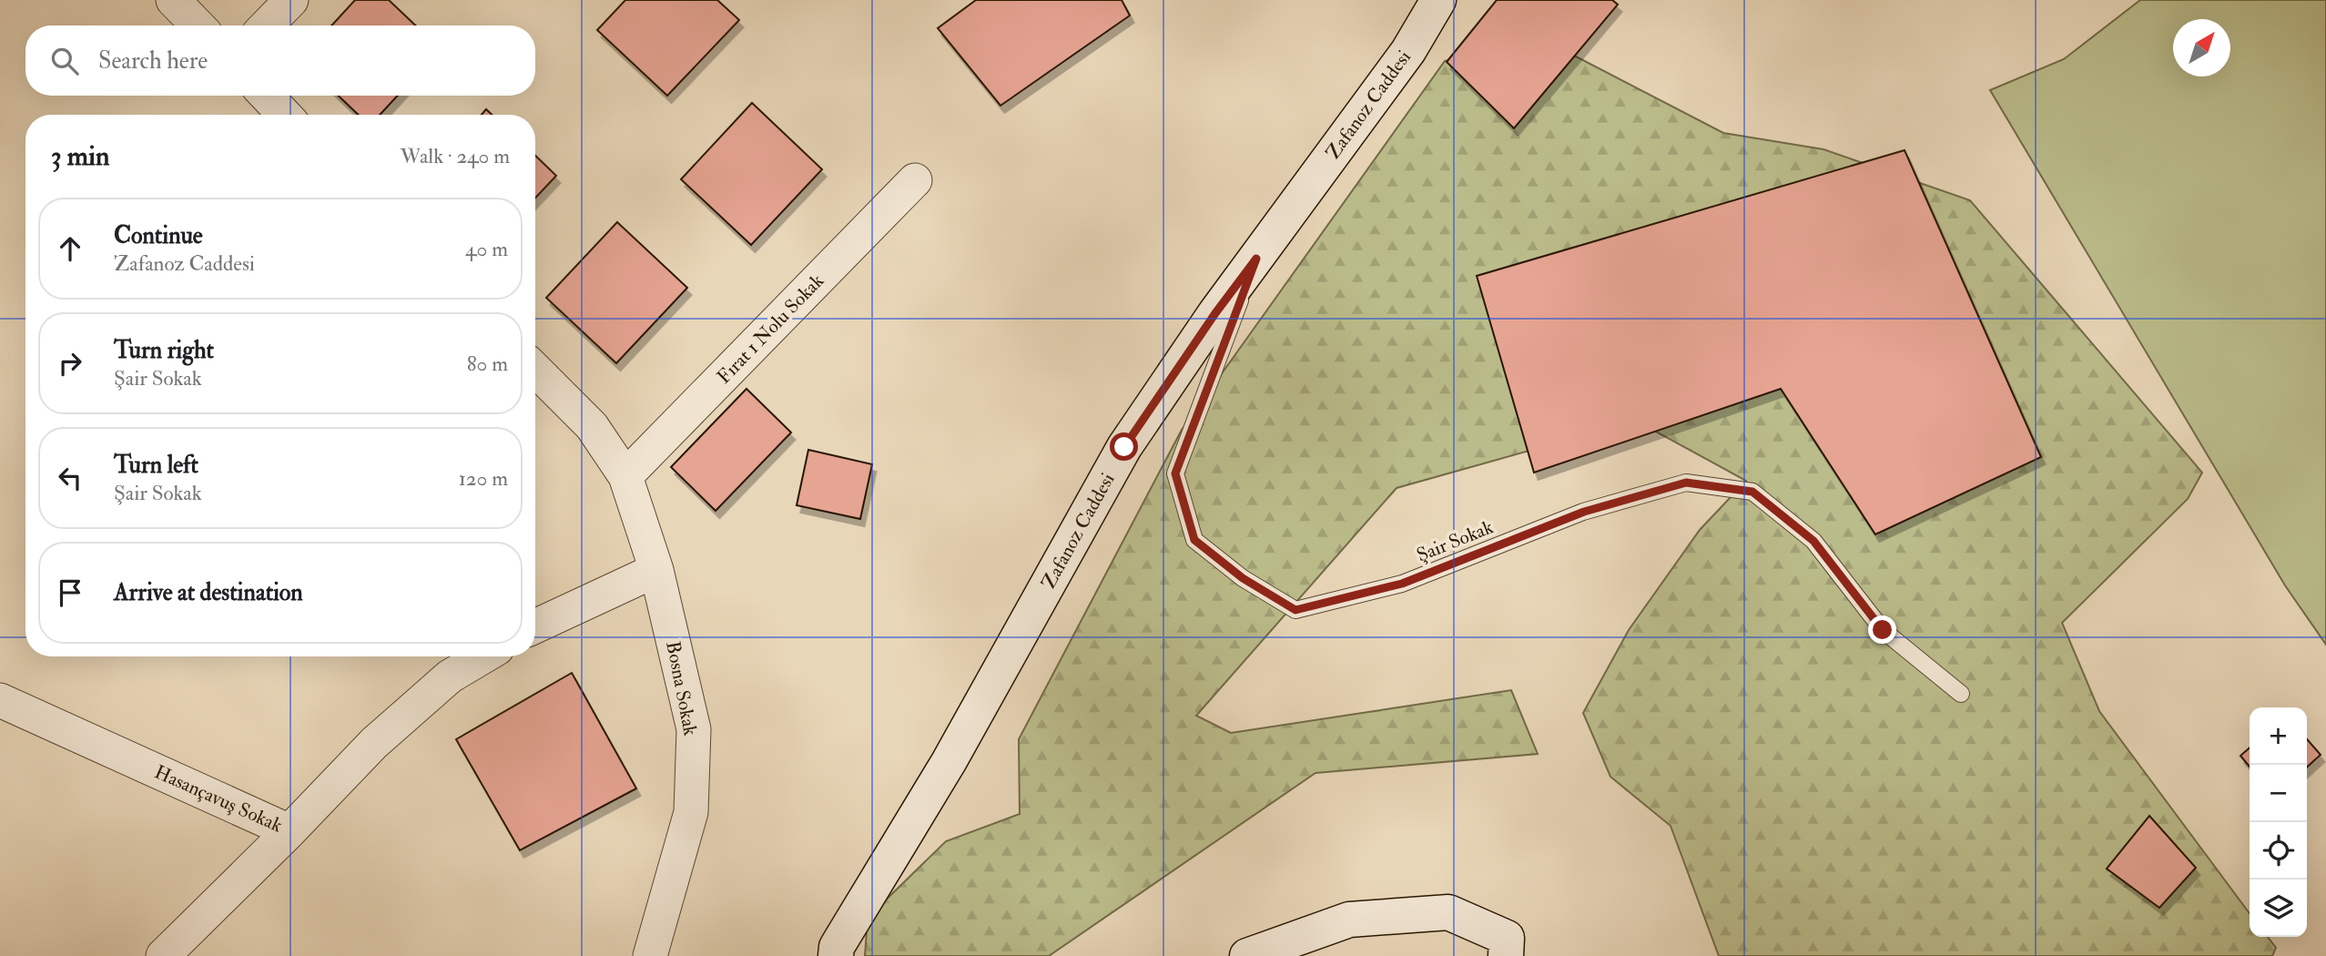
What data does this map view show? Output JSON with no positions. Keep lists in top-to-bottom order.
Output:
{
  "streets": {
    "street": [
      "Zafanoz Caddesi",
      "Fırat 1 Nolu Sokak",
      "Bosna Sokak",
      "Hasançavuş Sokak"
    ],
    "lane": ["Şair Sokak"]
  },
  "crossings": [
    ["Zafanoz Caddesi", "Şair Sokak"],
    ["Fırat 1 Nolu Sokak", "Bosna Sokak"]
  ],
  "north": "top right",
  "page": {
    "search": "Search here",
    "heading": ["3 min", "Walk · 240 m"],
    "list": [
      ["Continue", "Zafanoz Caddesi", "40 m"],
      ["Turn right", "Şair Sokak", "80 m"],
      ["Turn left", "Şair Sokak", "120 m"],
      "Arrive at destination"
    ],
    "map_buttons": ["+", "−"]
  }
}
